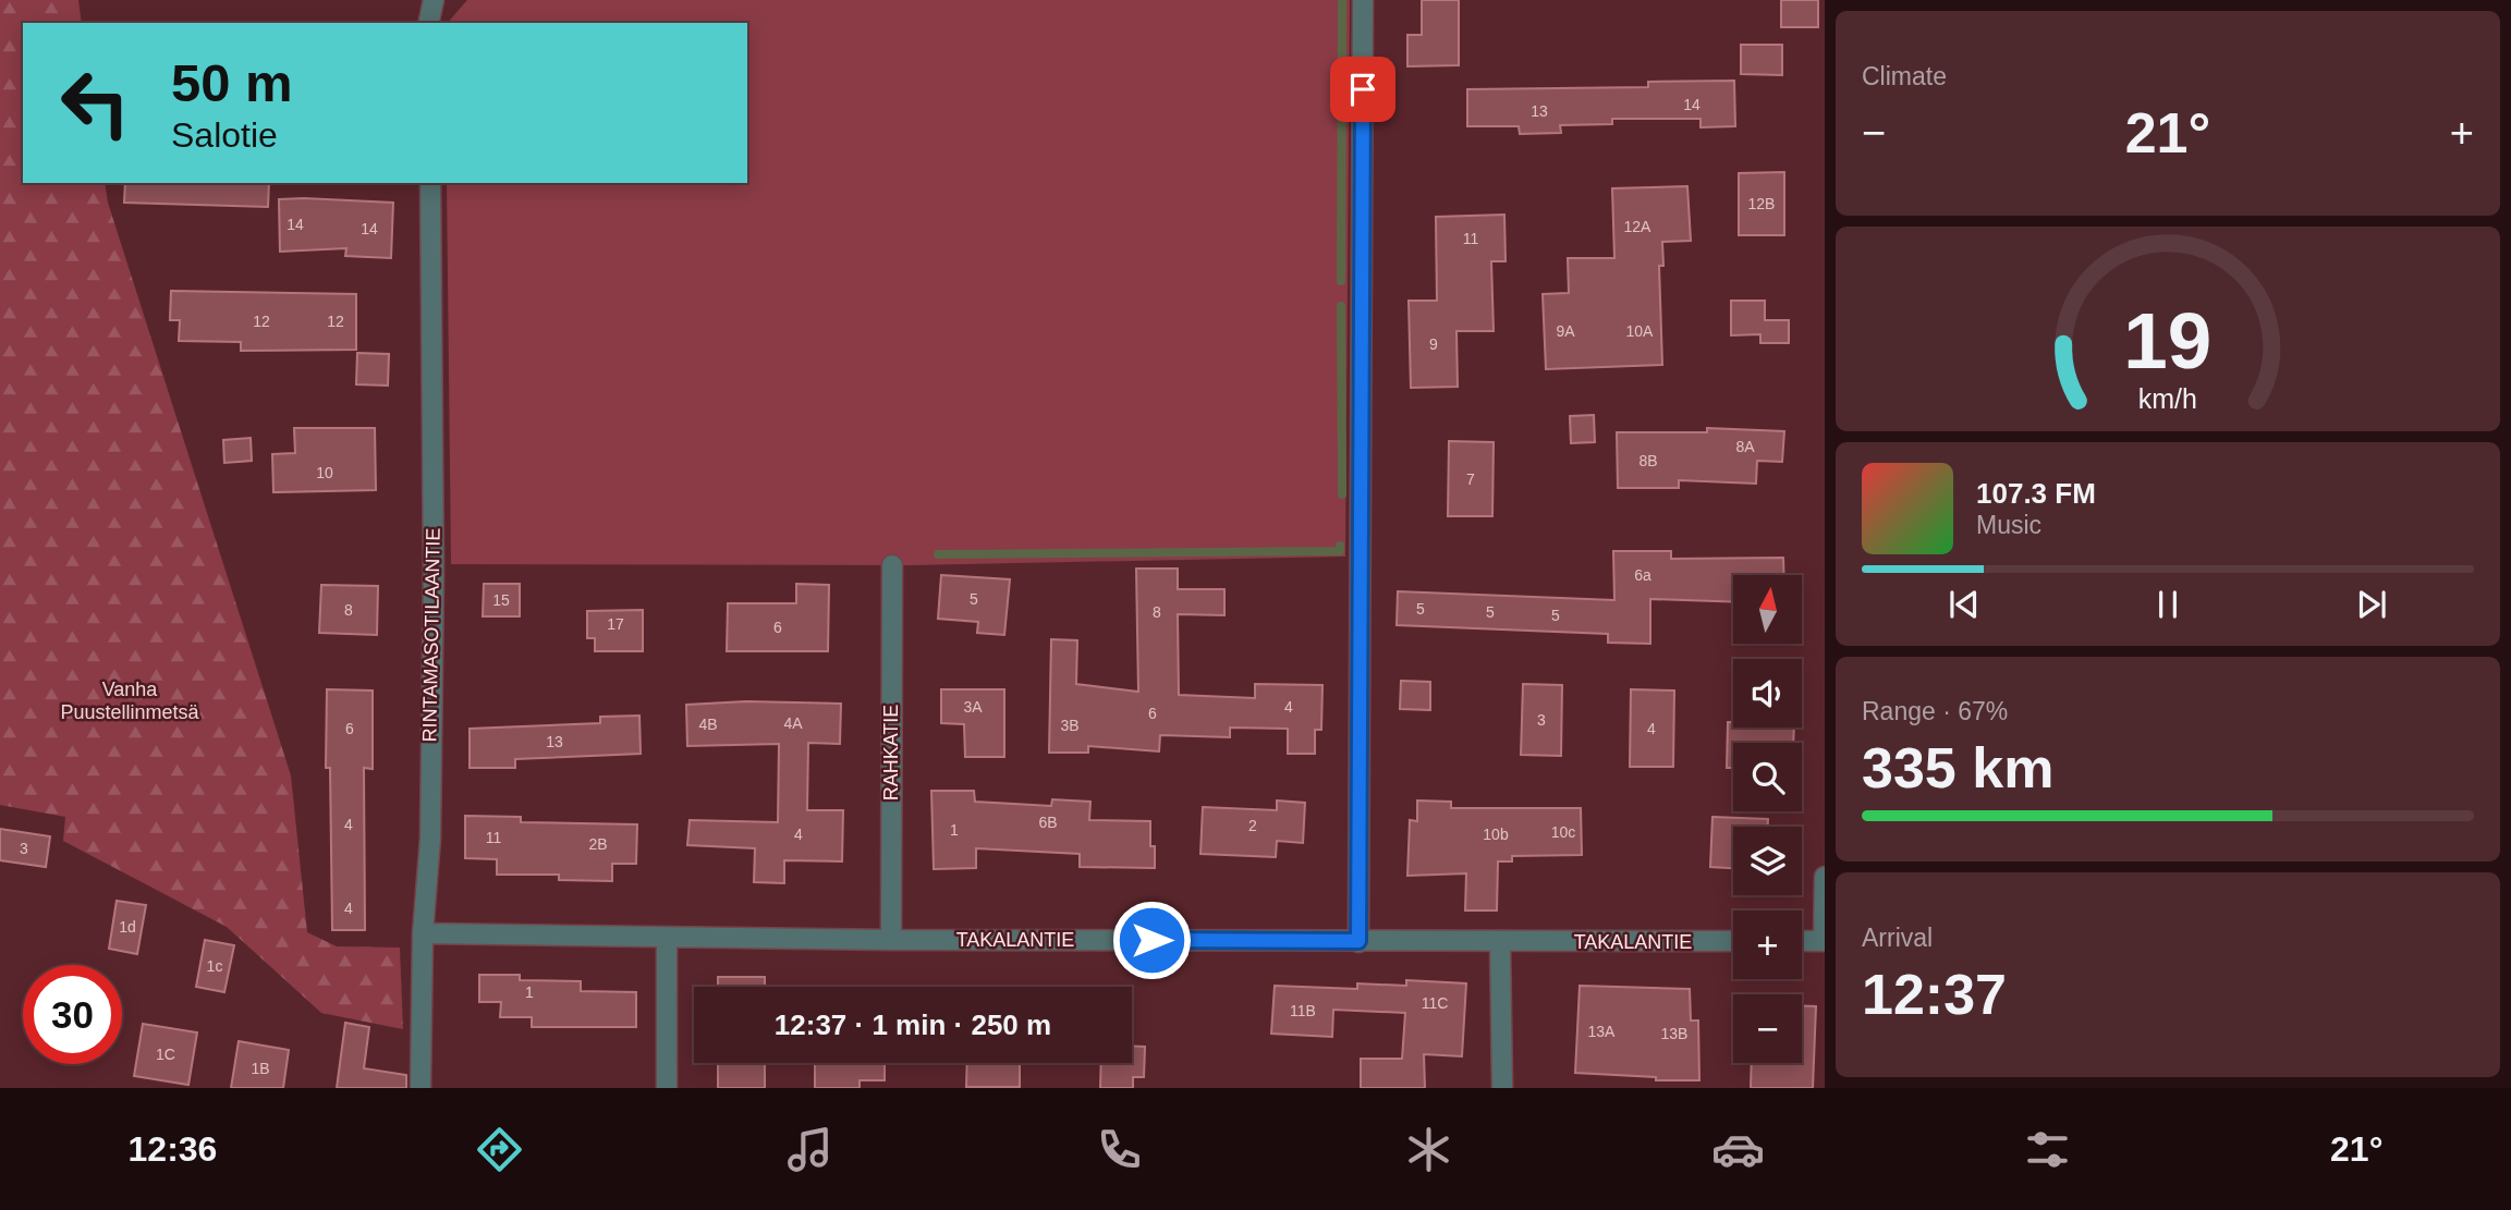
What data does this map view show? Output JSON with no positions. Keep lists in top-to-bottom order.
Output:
{
  "streets": {
    "street": ["RINTAMASOTILAANTIE", "RAHKATIE", "TAKALANTIE"]
  },
  "crossings": [
    ["RINTAMASOTILAANTIE", "TAKALANTIE"],
    ["RAHKATIE", "TAKALANTIE"]
  ],
  "parks": ["Vanha Puustellinmetsä"],
  "house_numbers": [
    "14",
    "13",
    "12B",
    "14",
    "12A",
    "14",
    "11",
    "12",
    "12",
    "9A",
    "10A",
    "9",
    "8A",
    "8B",
    "10",
    "7",
    "6a",
    "5",
    "15",
    "5",
    "8",
    "8",
    "5",
    "5",
    "17",
    "6",
    "3A",
    "4",
    "6",
    "3",
    "4A",
    "4B",
    "3B",
    "6",
    "4",
    "13",
    "6B",
    "4",
    "2",
    "1",
    "10c",
    "4",
    "10b",
    "11",
    "2B",
    "3",
    "4",
    "1d",
    "1c",
    "1",
    "11C",
    "11B",
    "13A",
    "13B",
    "1C",
    "1B"
  ],
  "north": "top",
  "page": {
    "tile": [
      "Climate",
      ["Range · 67%", "335 km"],
      ["Arrival", "12:37"]
    ],
    "turn": ["50 m", "Salotie"],
    "heat": ["−", "21°", "+"],
    "song": ["107.3 FM", "Music"],
    "map_buttons": ["+", "−"],
    "limit": "30",
    "trip": "12:37 · 1 min · 250 m",
    "tabs": ["12:36", "21°"],
    "gauge": ["19", "km/h"]
  }
}
